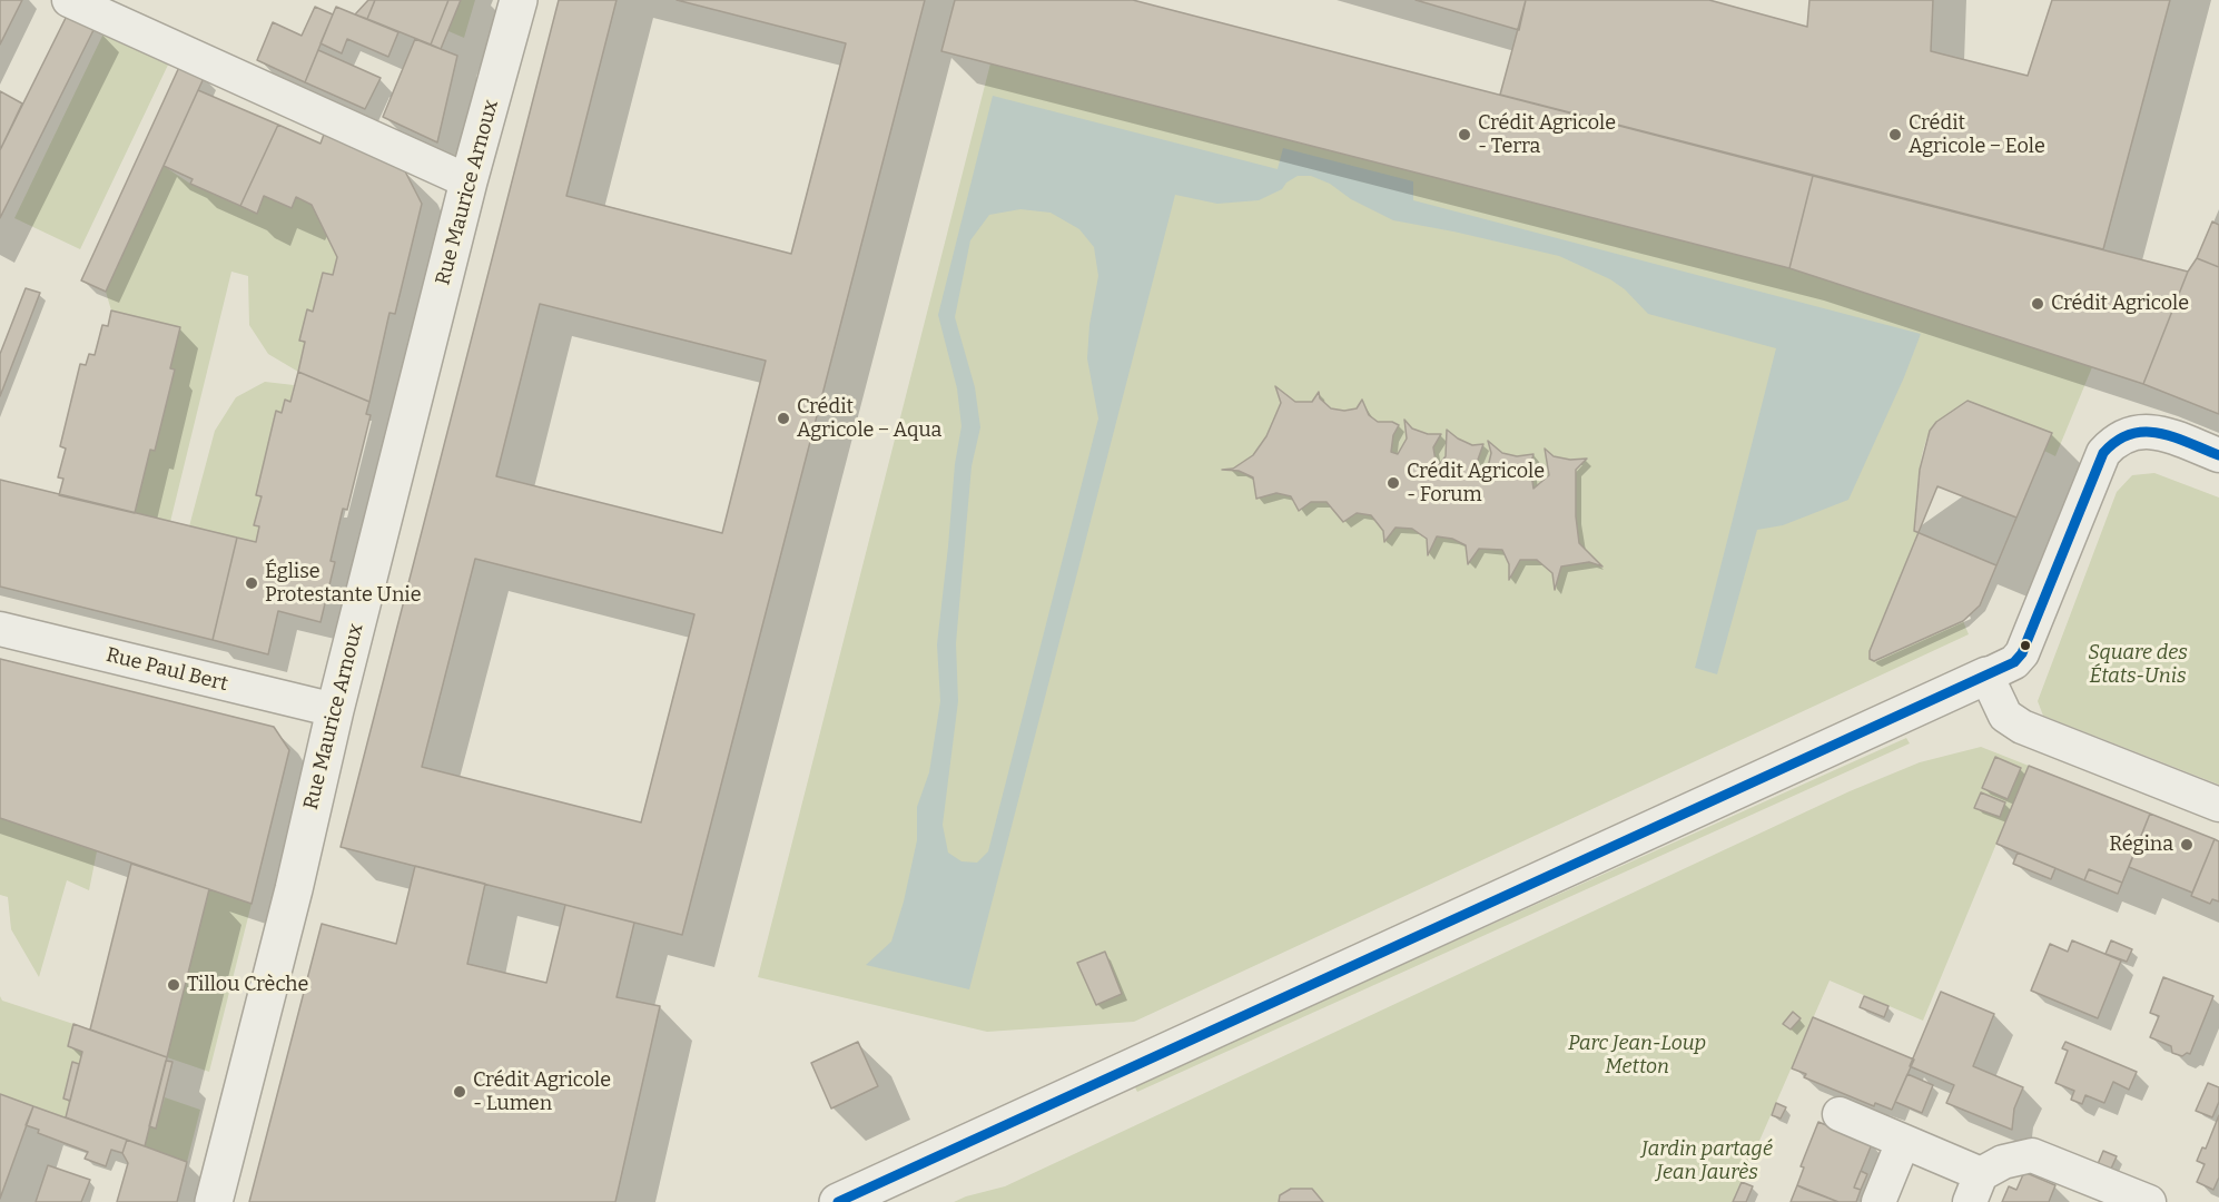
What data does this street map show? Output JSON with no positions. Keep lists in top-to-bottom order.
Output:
{
  "streets": {
    "street": ["Rue Maurice Arnoux", "Rue Paul Bert"]
  },
  "crossings": [
    ["Rue Maurice Arnoux", "Rue Paul Bert"]
  ],
  "parks": ["Square des États-Unis", "Parc Jean-Loup Metton", "Jardin partagé Jean Jaurès"],
  "places": [
    "Crédit Agricole - Terra",
    "Crédit Agricole − Eole",
    "Crédit Agricole",
    "Crédit Agricole − Aqua",
    "Crédit Agricole - Forum",
    "Église Protestante Unie",
    "Régina",
    "Tillou Crèche",
    "Crédit Agricole - Lumen"
  ]
}
